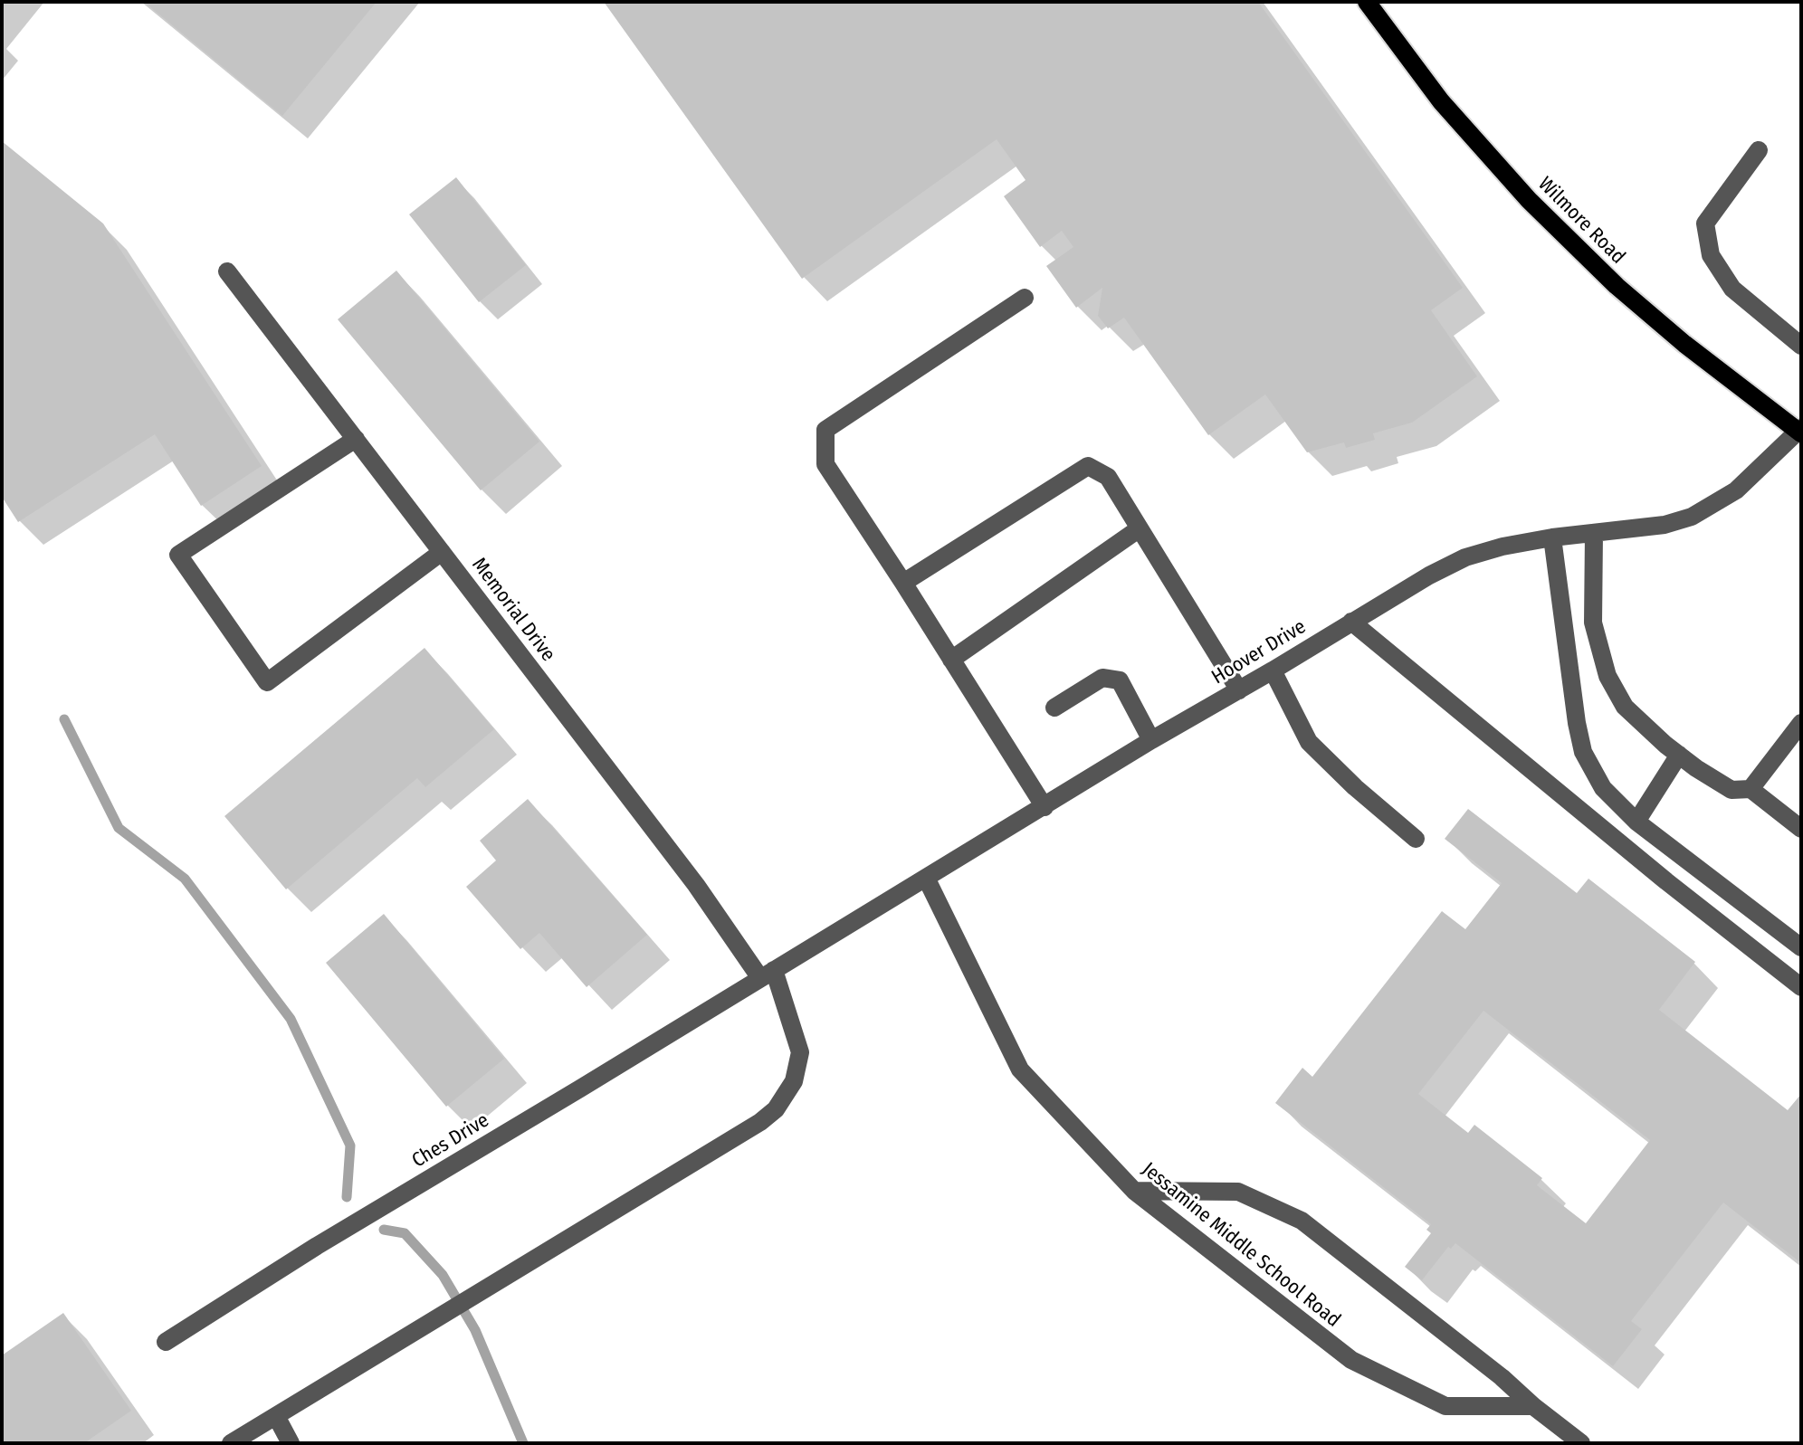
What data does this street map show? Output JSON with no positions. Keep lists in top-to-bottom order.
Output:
{
  "streets": {
    "main road": ["Wilmore Road"],
    "street": [
      "Memorial Drive",
      "Hoover Drive",
      "Ches Drive",
      "Jessamine Middle School Road"
    ]
  },
  "crossings": [
    ["Wilmore Road", "Hoover Drive"],
    ["Memorial Drive", "Hoover Drive"],
    ["Memorial Drive", "Ches Drive"],
    ["Hoover Drive", "Ches Drive"],
    ["Hoover Drive", "Jessamine Middle School Road"]
  ]
}
